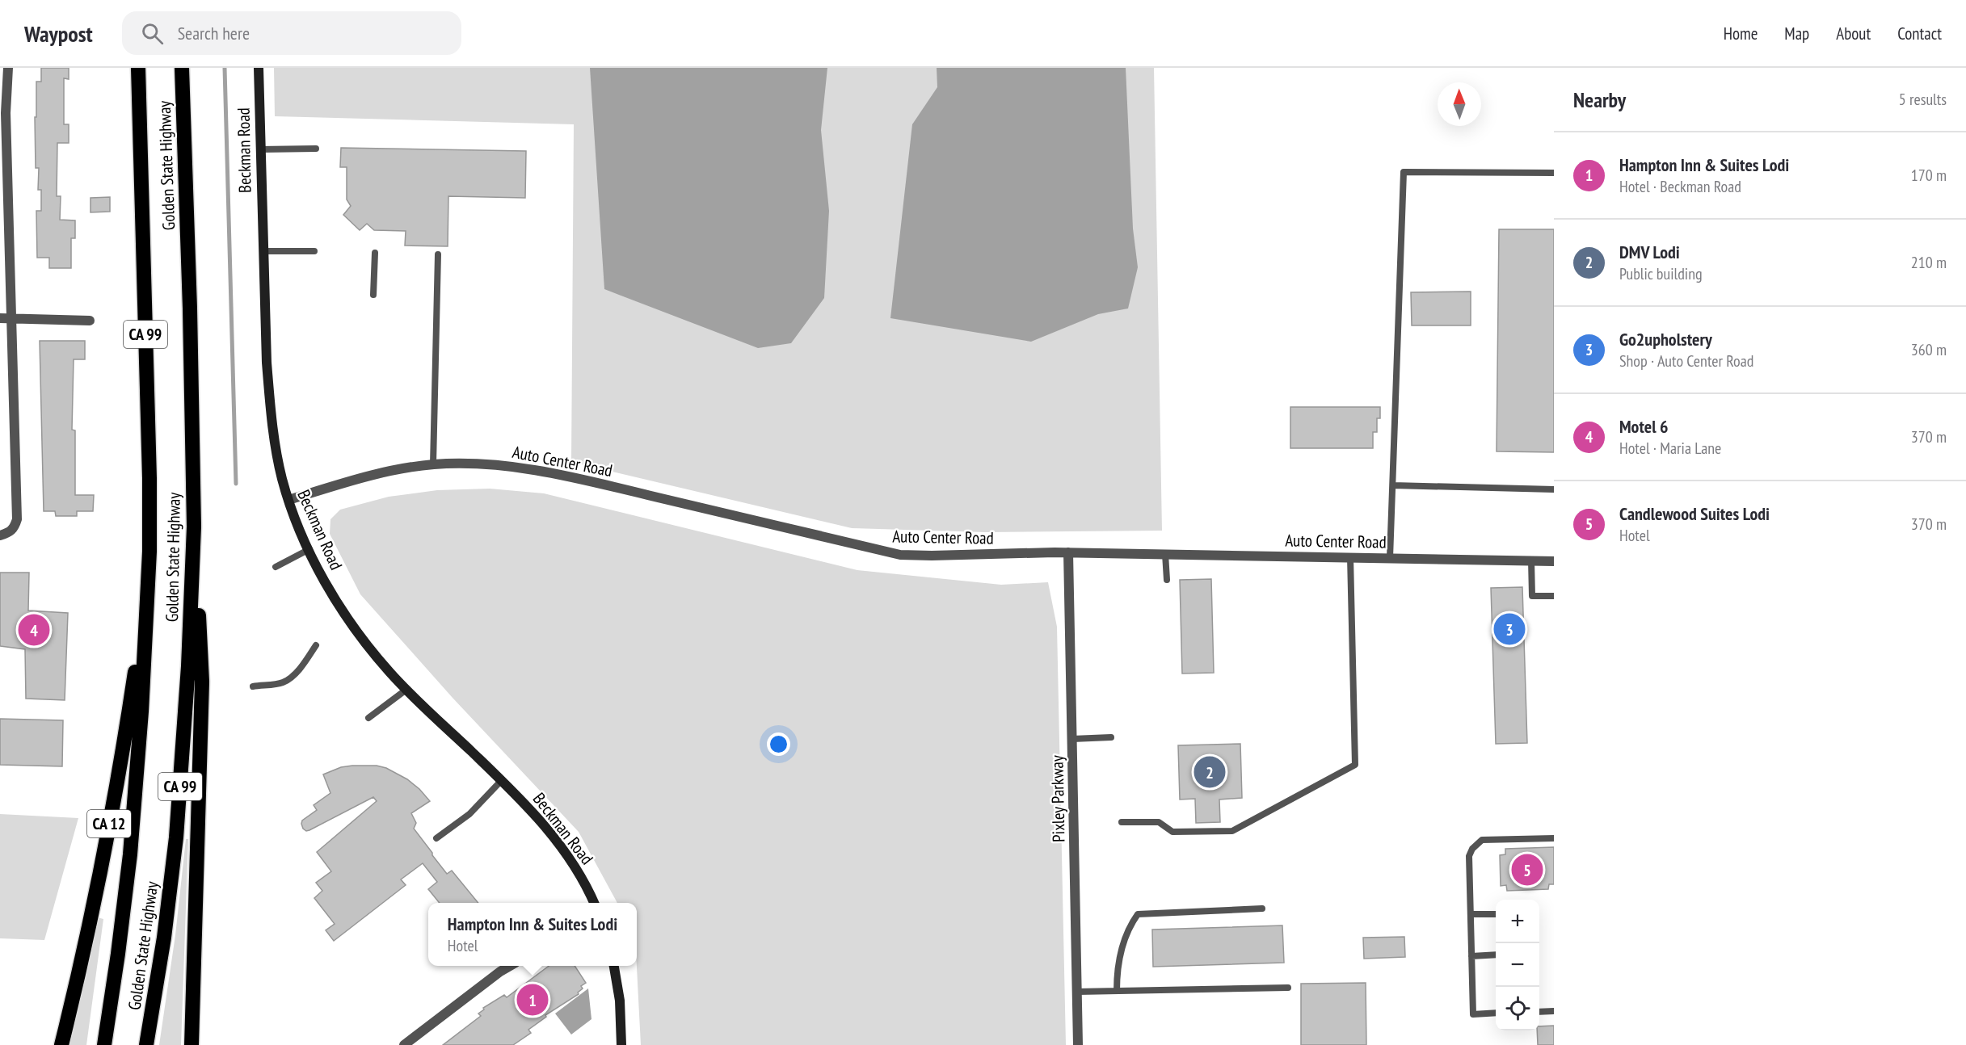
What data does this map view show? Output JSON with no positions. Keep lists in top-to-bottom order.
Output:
{
  "streets": {
    "highway": ["Golden State Highway", "CA 99", "CA 12"],
    "street": ["Beckman Road", "Auto Center Road", "Pixley Parkway"]
  },
  "crossings": [
    ["Beckman Road", "Auto Center Road"],
    ["Golden State Highway", "CA 12"],
    ["Auto Center Road", "Pixley Parkway"]
  ],
  "north": "top",
  "page": {
    "header": "Waypost",
    "search": "Search here",
    "nav": [
      "Home",
      "Map",
      "About",
      "Contact"
    ],
    "heading": ["Nearby", "5 results"],
    "list": [
      {
        "mark": "1",
        "name": "Hampton Inn & Suites Lodi",
        "note": "Hotel · Beckman Road",
        "value": "170 m"
      },
      {
        "mark": "2",
        "name": "DMV Lodi",
        "note": "Public building",
        "value": "210 m"
      },
      {
        "mark": "3",
        "name": "Go2upholstery",
        "note": "Shop · Auto Center Road",
        "value": "360 m"
      },
      {
        "mark": "4",
        "name": "Motel 6",
        "note": "Hotel · Maria Lane",
        "value": "370 m"
      },
      {
        "mark": "5",
        "name": "Candlewood Suites Lodi",
        "note": "Hotel",
        "value": "370 m"
      }
    ],
    "pins": [
      "3",
      "4",
      "2",
      "5",
      "1"
    ],
    "map_buttons": ["+", "−"],
    "popup": ["Hampton Inn & Suites Lodi", "Hotel"]
  }
}
